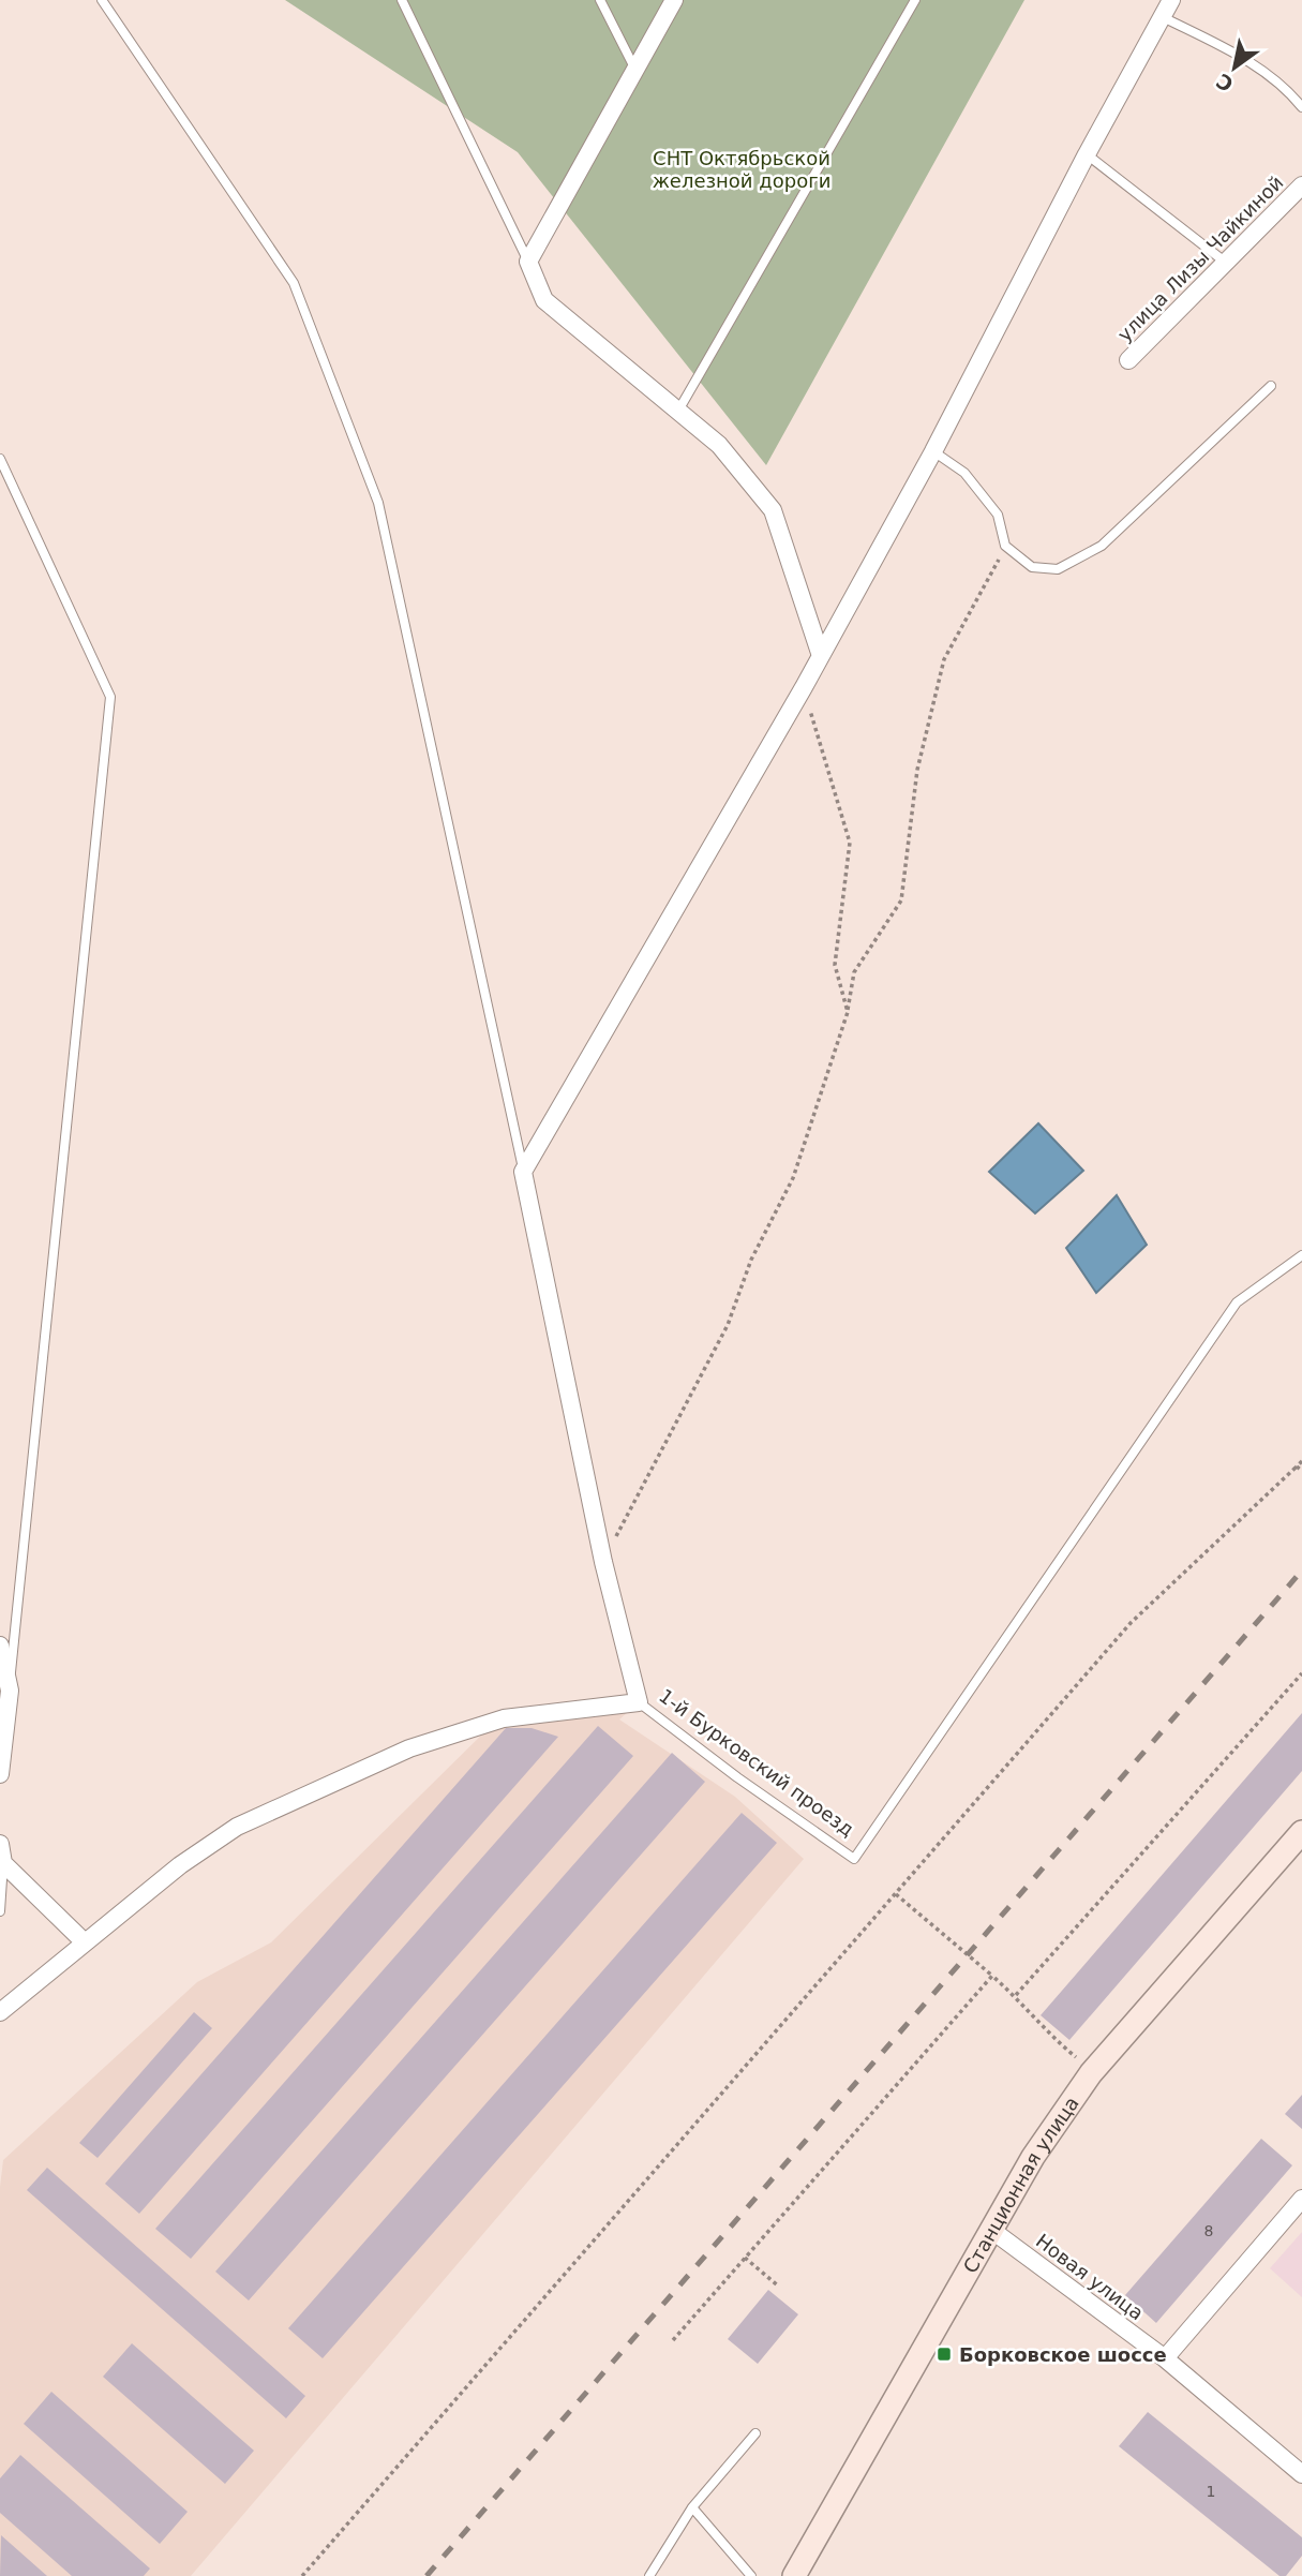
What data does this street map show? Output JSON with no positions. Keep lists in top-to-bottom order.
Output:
{
  "streets": {
    "main road": ["Станционная улица"],
    "street": ["улица Лизы Чайкиной", "1-й Бурковский проезд", "Новая улица"]
  },
  "crossings": [
    ["Станционная улица", "Новая улица"]
  ],
  "parks": ["СНТ Октябрьской железной дороги"],
  "places": {
    "transit": ["Борковское шоссе"]
  },
  "house_numbers": ["8", "1"],
  "north": "bottom left"
}
